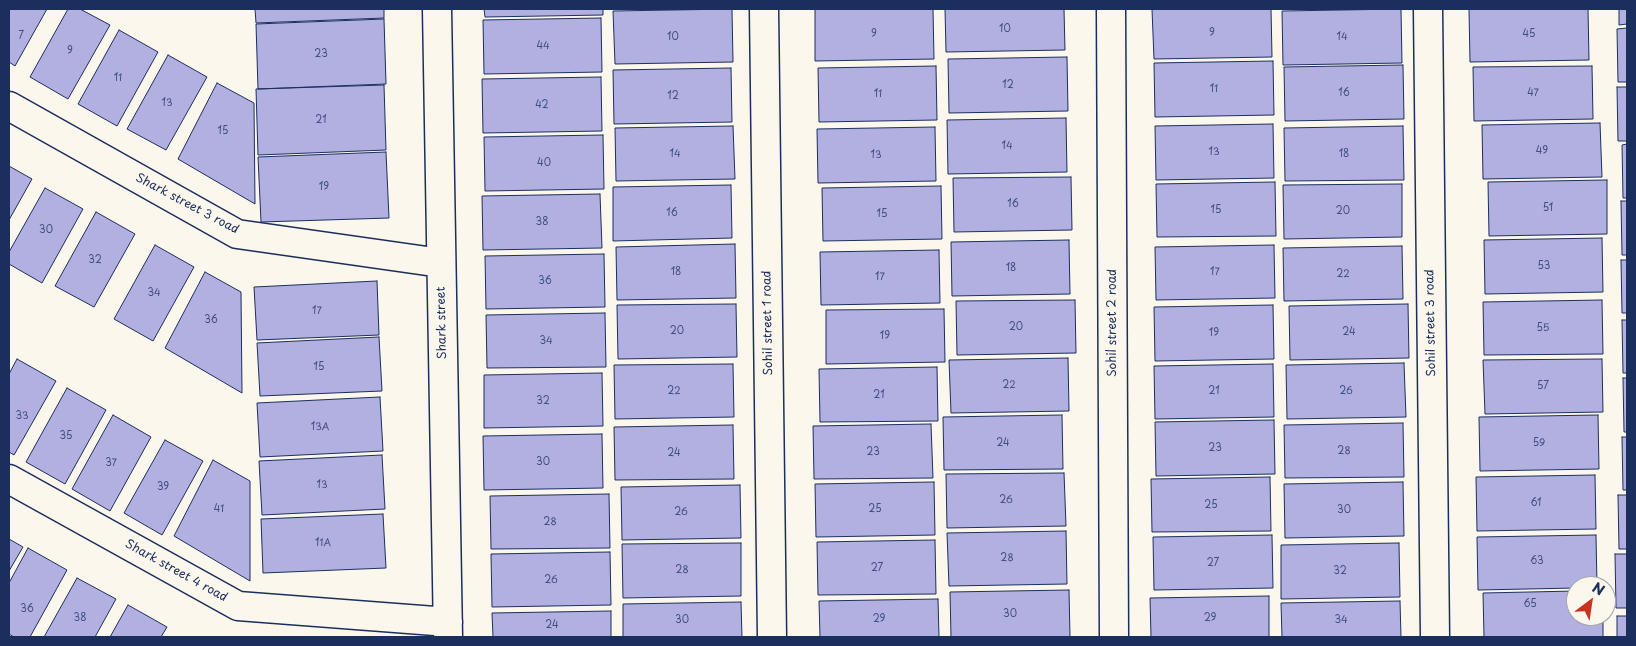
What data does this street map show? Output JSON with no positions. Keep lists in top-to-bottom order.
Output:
{
  "streets": {
    "street": [
      "Shark street 3 road",
      "Shark street",
      "Sohil street 1 road",
      "Sohil street 2 road",
      "Sohil street 3 road",
      "Shark street 4 road"
    ]
  },
  "crossings": [
    ["Shark street 3 road", "Shark street"],
    ["Shark street", "Shark street 4 road"]
  ],
  "house_numbers": [
    "10",
    "9",
    "9",
    "45",
    "7",
    "10",
    "14",
    "44",
    "9",
    "23",
    "11",
    "12",
    "11",
    "16",
    "47",
    "11",
    "12",
    "13",
    "42",
    "21",
    "15",
    "14",
    "49",
    "13",
    "14",
    "18",
    "13",
    "40",
    "19",
    "16",
    "51",
    "15",
    "20",
    "16",
    "15",
    "38",
    "30",
    "32",
    "53",
    "18",
    "18",
    "17",
    "22",
    "17",
    "36",
    "34",
    "17",
    "36",
    "20",
    "55",
    "20",
    "24",
    "19",
    "19",
    "34",
    "15",
    "22",
    "57",
    "22",
    "21",
    "26",
    "21",
    "32",
    "33",
    "13A",
    "35",
    "24",
    "59",
    "23",
    "28",
    "23",
    "24",
    "30",
    "37",
    "13",
    "39",
    "26",
    "61",
    "25",
    "41",
    "25",
    "30",
    "26",
    "28",
    "11A",
    "28",
    "63",
    "27",
    "27",
    "28",
    "32",
    "26",
    "65",
    "36",
    "30",
    "38",
    "29",
    "29",
    "30",
    "34",
    "24"
  ],
  "north": "top right"
}
